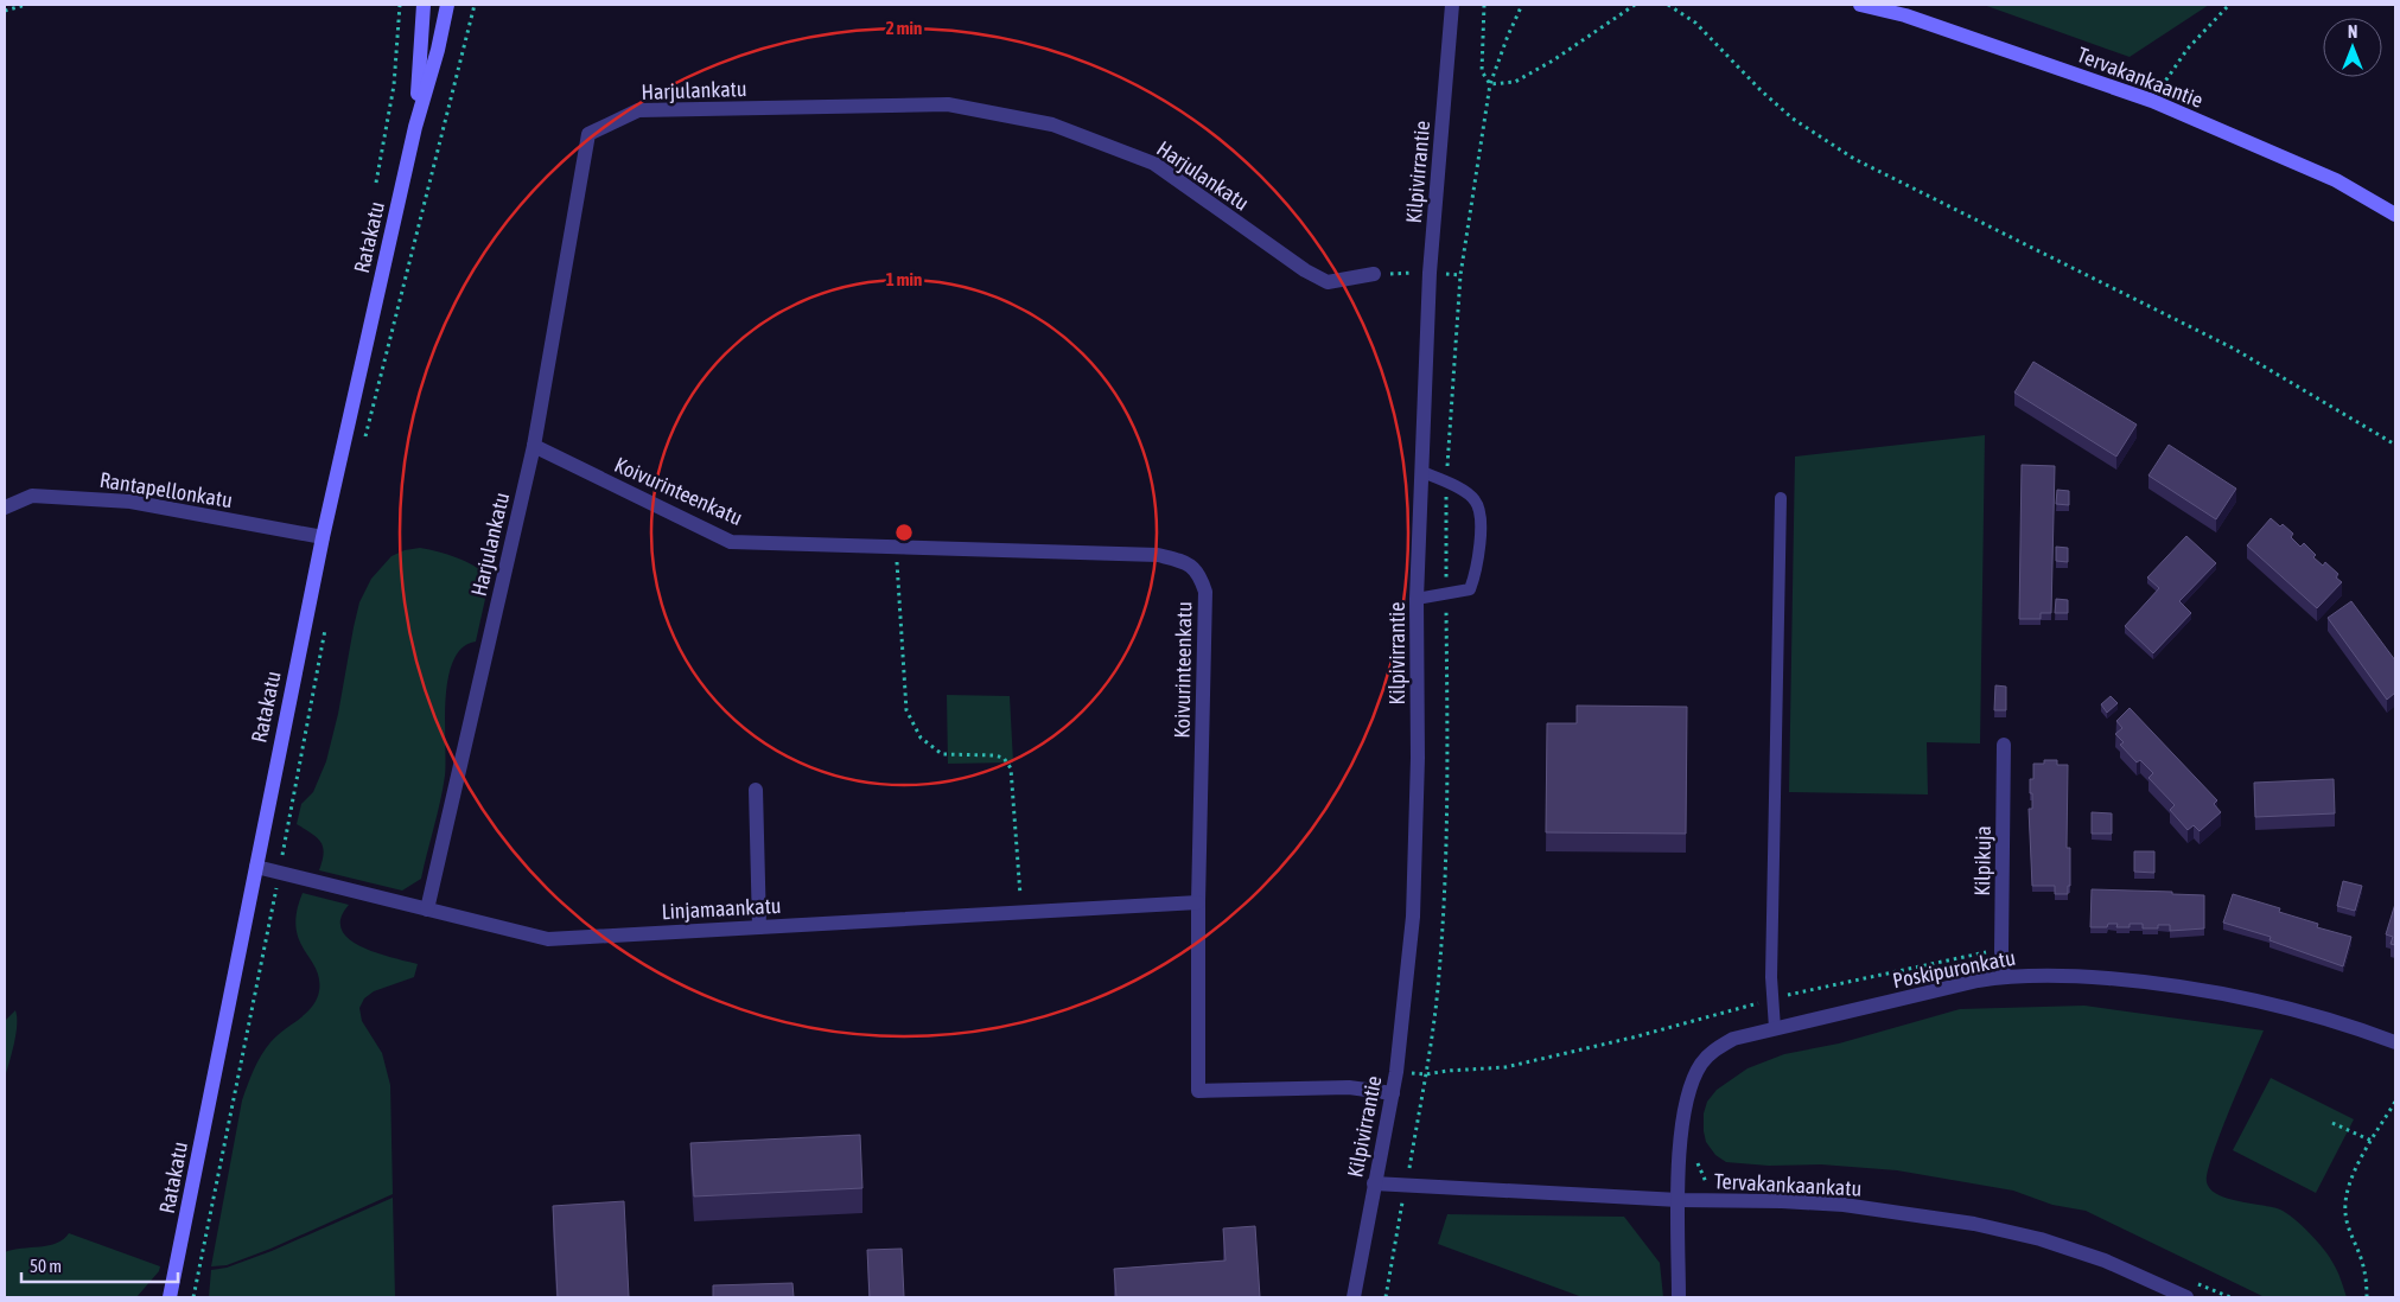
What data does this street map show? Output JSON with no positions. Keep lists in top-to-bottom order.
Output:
{
  "streets": {
    "street": [
      "Tervakankaantie",
      "Harjulankatu",
      "Kilpivirrantie",
      "Ratakatu",
      "Rantapellonkatu",
      "Koivurinteenkatu",
      "Kilpikuja",
      "Linjamaankatu",
      "Poskipuronkatu",
      "Tervakankaankatu"
    ]
  },
  "crossings": [
    ["Harjulankatu", "Koivurinteenkatu"],
    ["Harjulankatu", "Linjamaankatu"],
    ["Kilpivirrantie", "Koivurinteenkatu"],
    ["Kilpivirrantie", "Tervakankaankatu"],
    ["Ratakatu", "Rantapellonkatu"],
    ["Ratakatu", "Linjamaankatu"],
    ["Koivurinteenkatu", "Linjamaankatu"],
    ["Kilpikuja", "Poskipuronkatu"],
    ["Poskipuronkatu", "Tervakankaankatu"]
  ],
  "scale_bar": "50 m",
  "north": "top",
  "rings": ["2 min", "1 min"]
}
